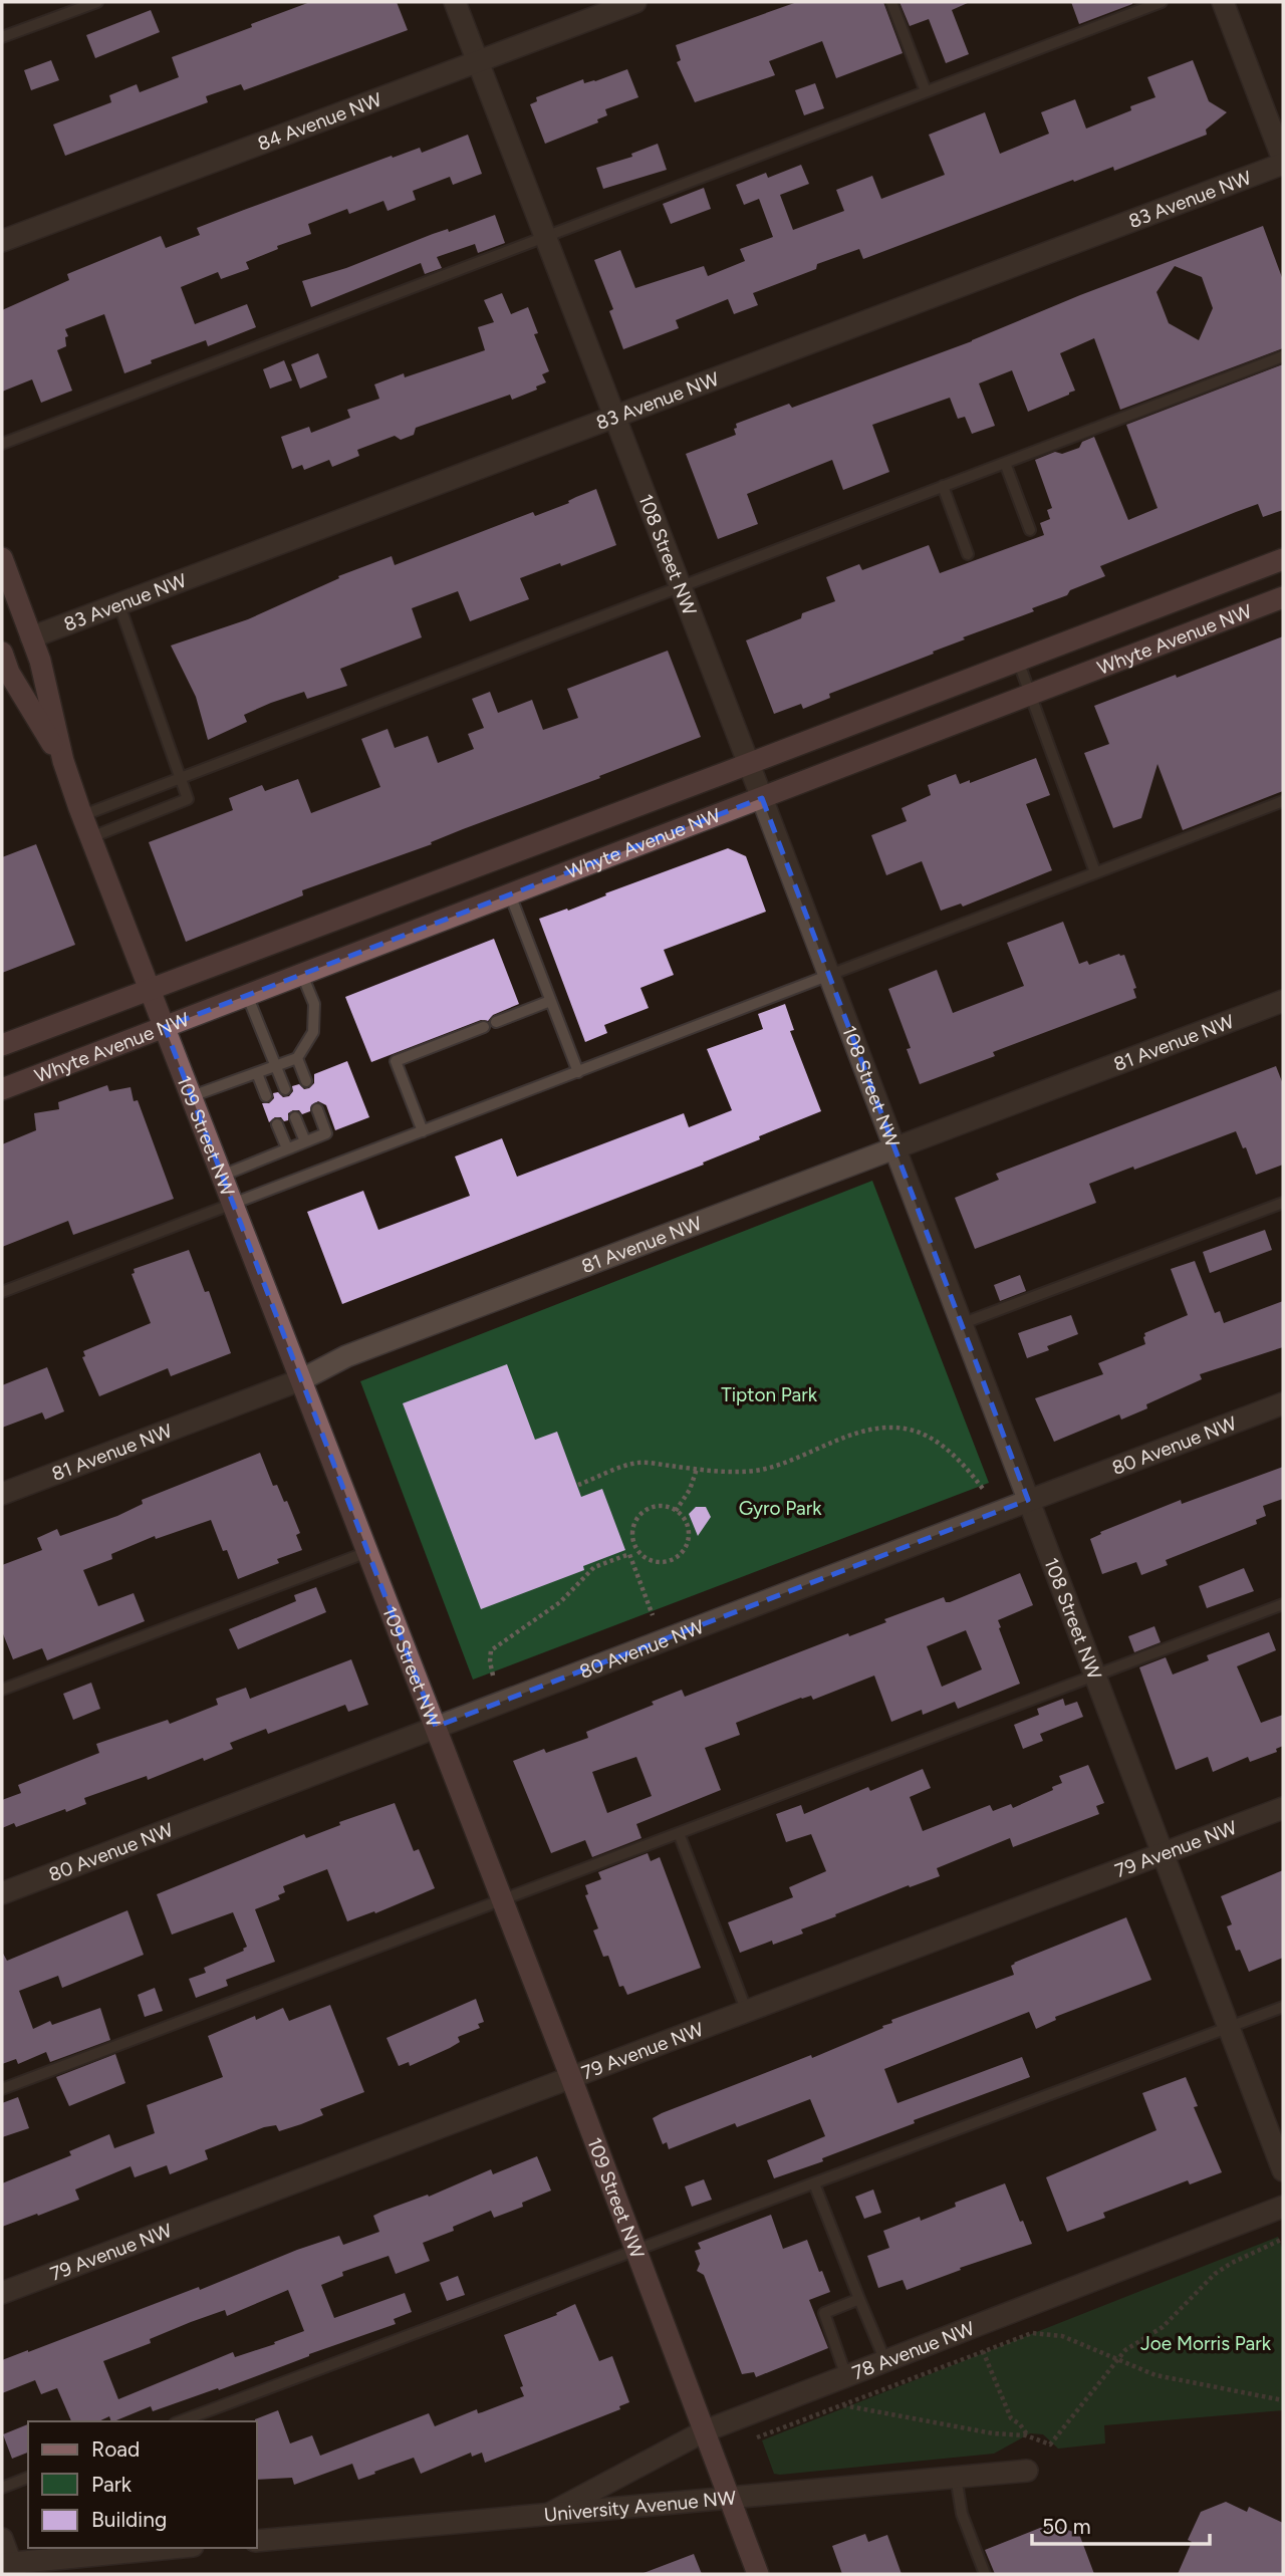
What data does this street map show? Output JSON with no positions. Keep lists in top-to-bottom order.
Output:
{
  "streets": {
    "main road": ["Whyte Avenue NW", "109 Street NW"],
    "street": [
      "84 Avenue NW",
      "83 Avenue NW",
      "108 Street NW",
      "81 Avenue NW",
      "80 Avenue NW",
      "79 Avenue NW",
      "78 Avenue NW",
      "University Avenue NW"
    ]
  },
  "crossings": [
    ["84 Avenue NW", "108 Street NW"],
    ["83 Avenue NW", "108 Street NW"],
    ["83 Avenue NW", "109 Street NW"],
    ["108 Street NW", "Whyte Avenue NW"],
    ["108 Street NW", "81 Avenue NW"],
    ["108 Street NW", "80 Avenue NW"],
    ["108 Street NW", "79 Avenue NW"],
    ["Whyte Avenue NW", "109 Street NW"],
    ["81 Avenue NW", "109 Street NW"],
    ["109 Street NW", "80 Avenue NW"],
    ["109 Street NW", "79 Avenue NW"],
    ["109 Street NW", "78 Avenue NW"],
    ["109 Street NW", "University Avenue NW"],
    ["78 Avenue NW", "University Avenue NW"]
  ],
  "parks": ["Tipton Park", "Gyro Park", "Joe Morris Park"],
  "legend": ["Road", "Park", "Building"],
  "scale_bar": "50 m"
}
